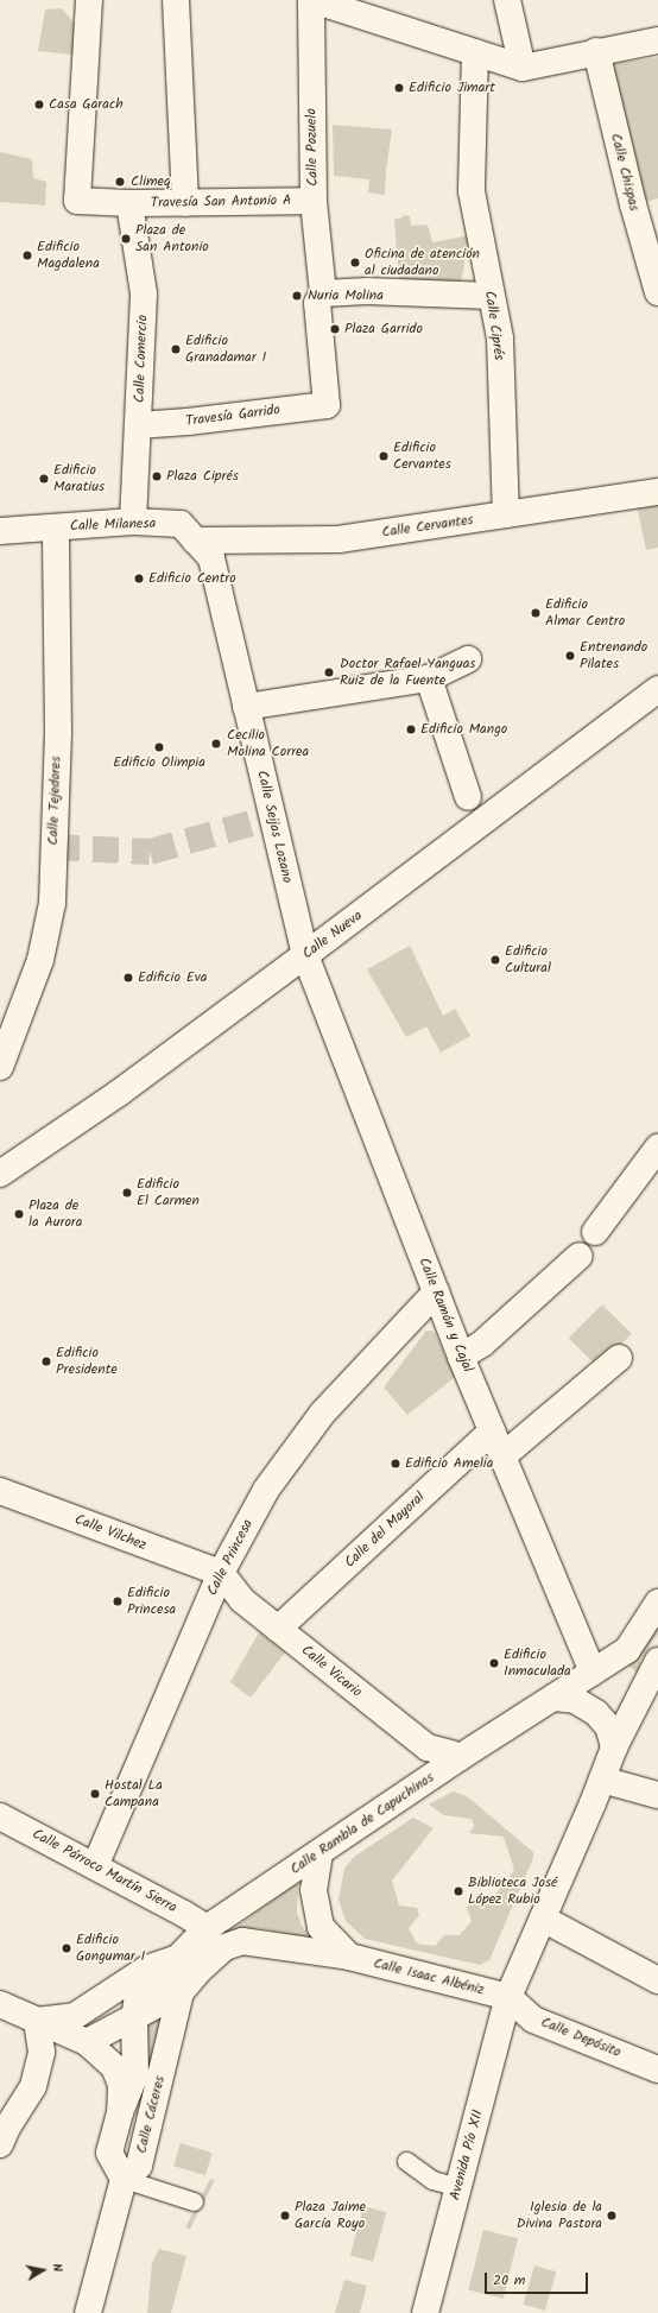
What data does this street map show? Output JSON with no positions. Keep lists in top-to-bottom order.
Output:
{
  "streets": {
    "street": [
      "Calle Pozuelo",
      "Calle Chispas",
      "Travesía San Antonio A",
      "Calle Ciprés",
      "Calle Comercio",
      "Travesía Garrido",
      "Calle Milanesa",
      "Calle Cervantes",
      "Calle Tejedores",
      "Calle Seijas Lozano",
      "Calle Nueva",
      "Calle Ramón y Cajal",
      "Calle del Mayoral",
      "Calle Vilchez",
      "Calle Princesa",
      "Calle Vicario",
      "Calle Rambla de Capuchinos",
      "Calle Párroco Martín Sierra",
      "Calle Isaac Albéniz",
      "Calle Depósito",
      "Calle Cáceres",
      "Avenida Pío XII"
    ]
  },
  "crossings": [
    ["Calle Pozuelo", "Travesía San Antonio A"],
    ["Calle Pozuelo", "Travesía Garrido"],
    ["Travesía San Antonio A", "Calle Comercio"],
    ["Calle Ciprés", "Calle Cervantes"],
    ["Calle Comercio", "Travesía Garrido"],
    ["Calle Milanesa", "Calle Cervantes"],
    ["Calle Milanesa", "Calle Tejedores"],
    ["Calle Milanesa", "Calle Seijas Lozano"],
    ["Calle Cervantes", "Calle Seijas Lozano"],
    ["Calle Seijas Lozano", "Calle Nueva"],
    ["Calle Seijas Lozano", "Calle Ramón y Cajal"],
    ["Calle Nueva", "Calle Ramón y Cajal"],
    ["Calle Ramón y Cajal", "Calle del Mayoral"],
    ["Calle Ramón y Cajal", "Calle Princesa"],
    ["Calle Ramón y Cajal", "Calle Rambla de Capuchinos"],
    ["Calle del Mayoral", "Calle Vicario"],
    ["Calle Vilchez", "Calle Princesa"],
    ["Calle Vilchez", "Calle Vicario"],
    ["Calle Princesa", "Calle Vicario"],
    ["Calle Princesa", "Calle Párroco Martín Sierra"],
    ["Calle Rambla de Capuchinos", "Calle Párroco Martín Sierra"],
    ["Calle Isaac Albéniz", "Calle Depósito"],
    ["Calle Isaac Albéniz", "Calle Cáceres"],
    ["Calle Isaac Albéniz", "Avenida Pío XII"],
    ["Calle Depósito", "Avenida Pío XII"]
  ],
  "places": [
    "Edificio Jimart",
    "Casa Garach",
    "Climeq",
    "Plaza de San Antonio",
    "Edificio Magdalena",
    "Oficina de atención al ciudadano",
    "Nuria Molina",
    "Plaza Garrido",
    "Edificio Granadamar I",
    "Edificio Cervantes",
    "Plaza Ciprés",
    "Edificio Maratius",
    "Edificio Centro",
    "Edificio Almar Centro",
    "Entrenando Pilates",
    "Doctor Rafael Yanguas Ruiz de la Fuente",
    "Edificio Mango",
    "Cecilio Molina Correa",
    "Edificio Olimpia",
    "Edificio Cultural",
    "Edificio Eva",
    "Edificio El Carmen",
    "Plaza de la Aurora",
    "Edificio Presidente",
    "Edificio Amelia",
    "Edificio Princesa",
    "Edificio Inmaculada",
    "Hostal La Campana",
    "Biblioteca José López Rubio",
    "Edificio Gongumar I",
    "Plaza Jaime García Royo",
    "Iglesia de la Divina Pastora"
  ],
  "scale_bar": "20 m",
  "north": "right"
}
